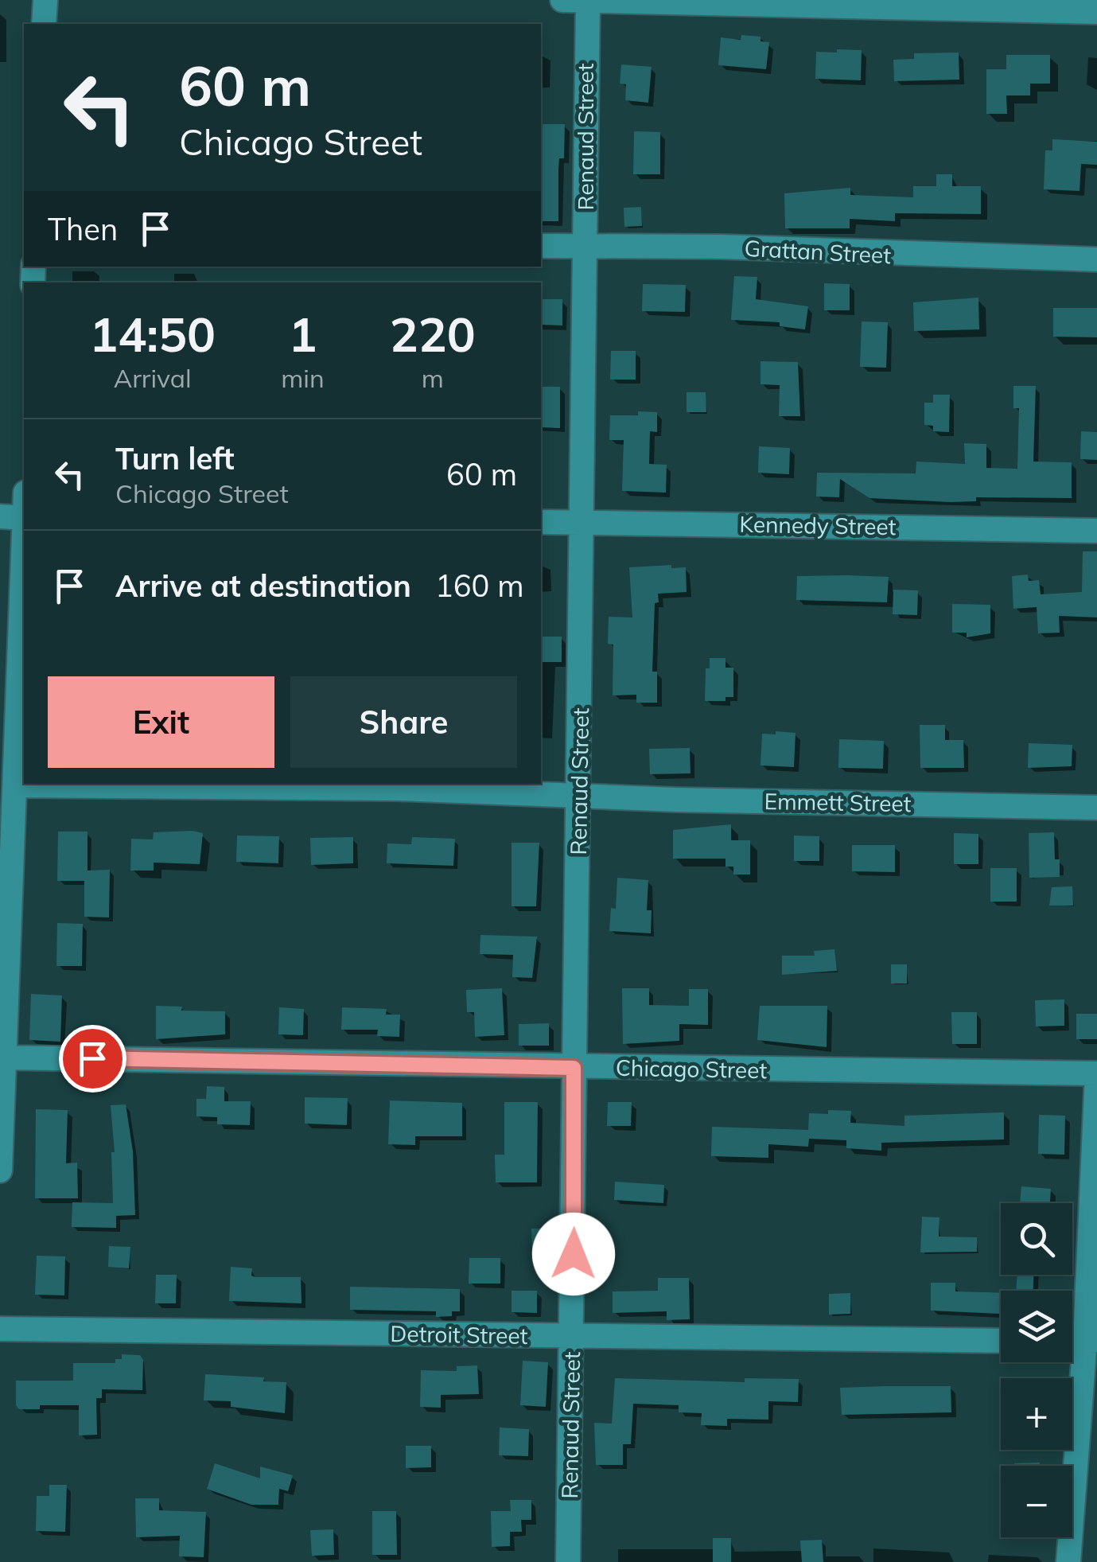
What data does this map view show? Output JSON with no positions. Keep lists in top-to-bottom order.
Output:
{
  "streets": {
    "street": [
      "Renaud Street",
      "Grattan Street",
      "Kennedy Street",
      "Emmett Street",
      "Chicago Street",
      "Detroit Street"
    ]
  },
  "crossings": [
    ["Renaud Street", "Grattan Street"],
    ["Renaud Street", "Kennedy Street"],
    ["Renaud Street", "Emmett Street"],
    ["Renaud Street", "Chicago Street"],
    ["Renaud Street", "Detroit Street"]
  ],
  "page": {
    "turn": ["60 m", "Chicago Street"],
    "then": "Then",
    "eta": [
      "14:50",
      "Arrival",
      "1",
      "min",
      "220",
      "m"
    ],
    "list": [
      {
        "name": "Turn left",
        "note": "Chicago Street",
        "value": "60 m"
      },
      {
        "name": "Arrive at destination",
        "value": "160 m"
      }
    ],
    "buttons": ["Exit", "Share"],
    "map_buttons": ["+", "−"]
  }
}
